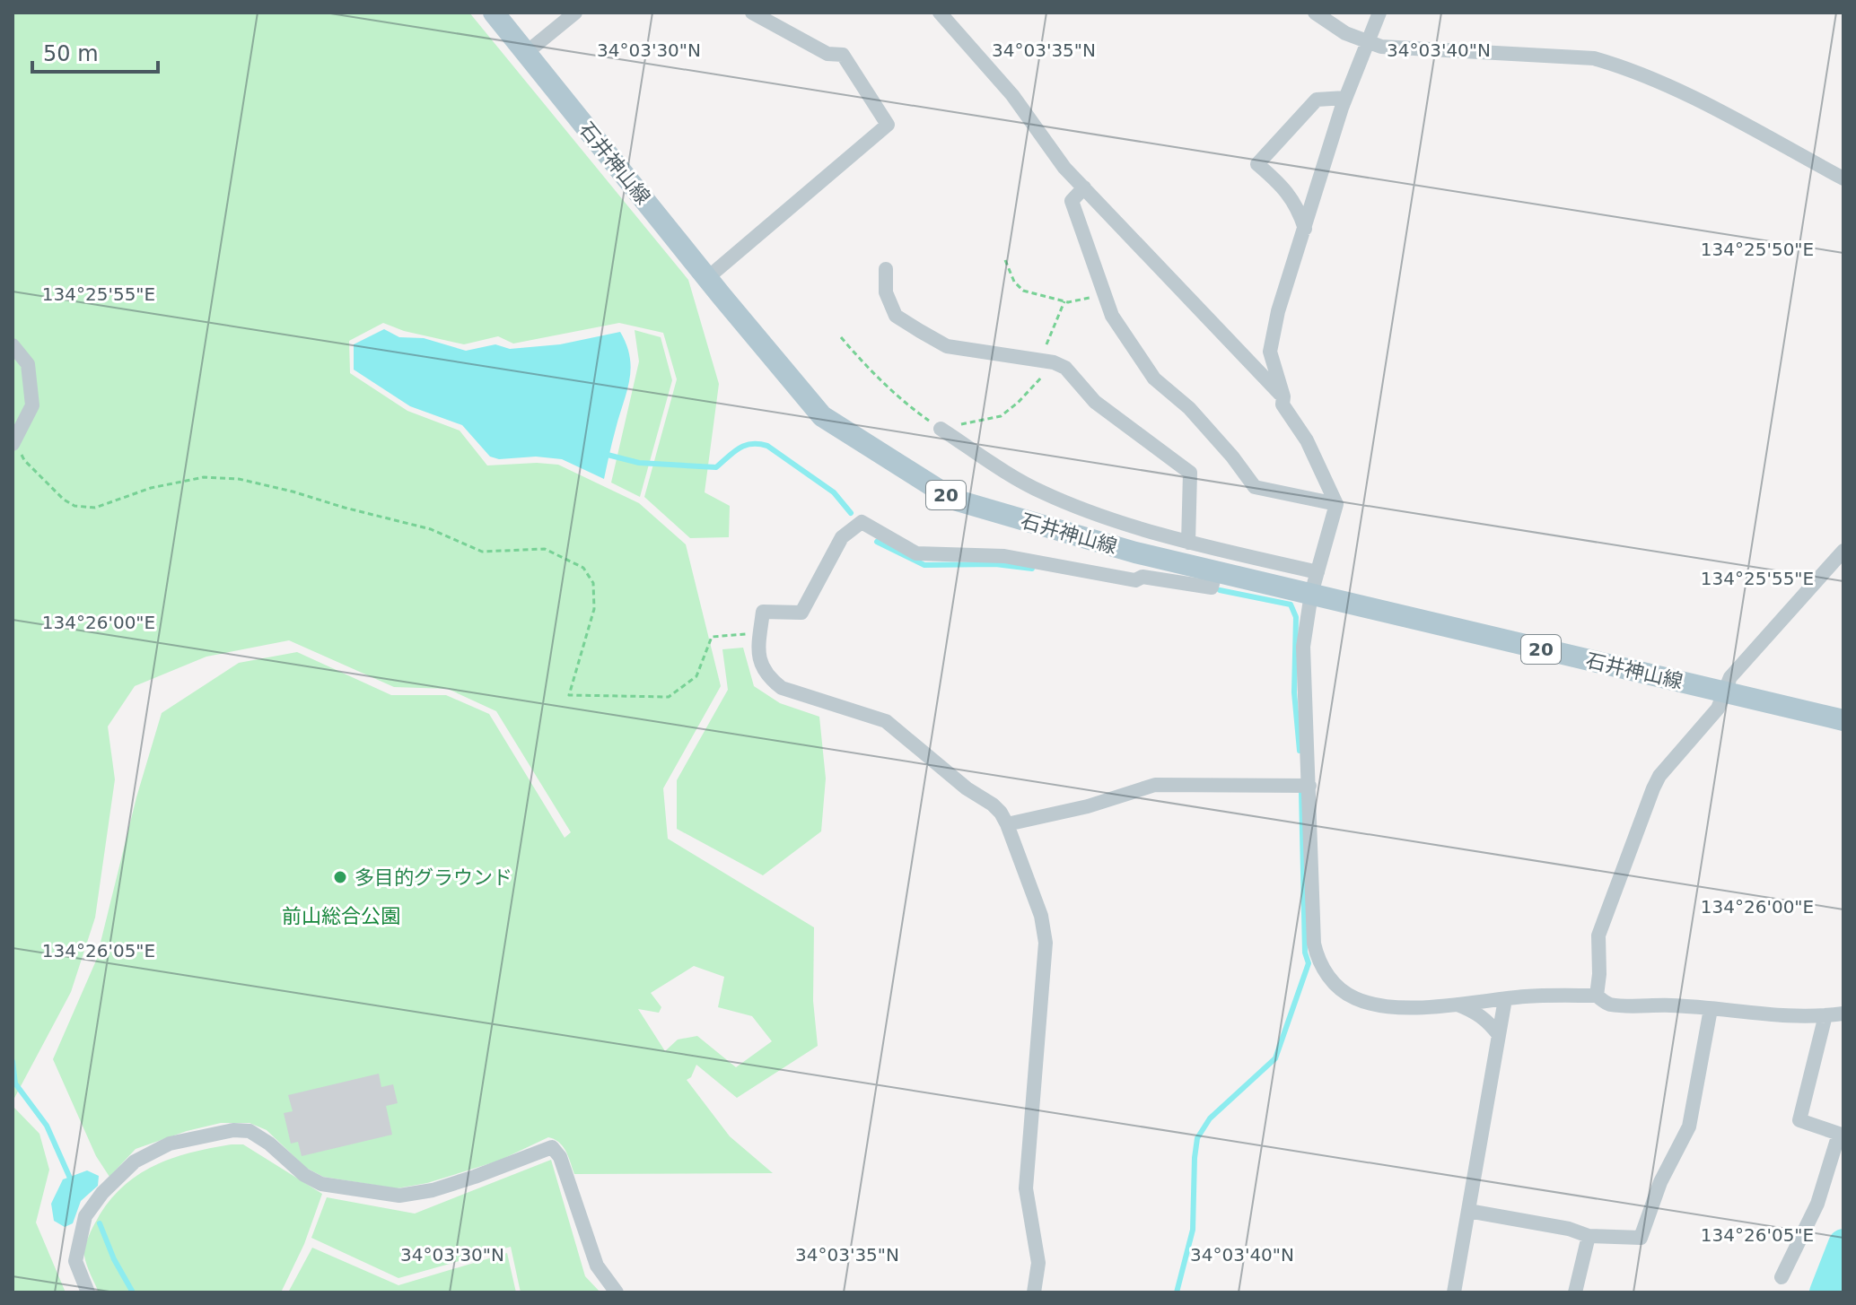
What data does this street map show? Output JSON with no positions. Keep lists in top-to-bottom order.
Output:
{
  "streets": {
    "main road": ["石井神山線", "20"]
  },
  "parks": ["前山総合公園"],
  "places": ["多目的グラウンド"],
  "scale_bar": "50 m",
  "coordinates": [
    "34°03'30\"N",
    "34°03'35\"N",
    "34°03'40\"N",
    "134°25'50\"E",
    "134°25'55\"E",
    "134°26'00\"E",
    "134°26'05\"E"
  ]
}
